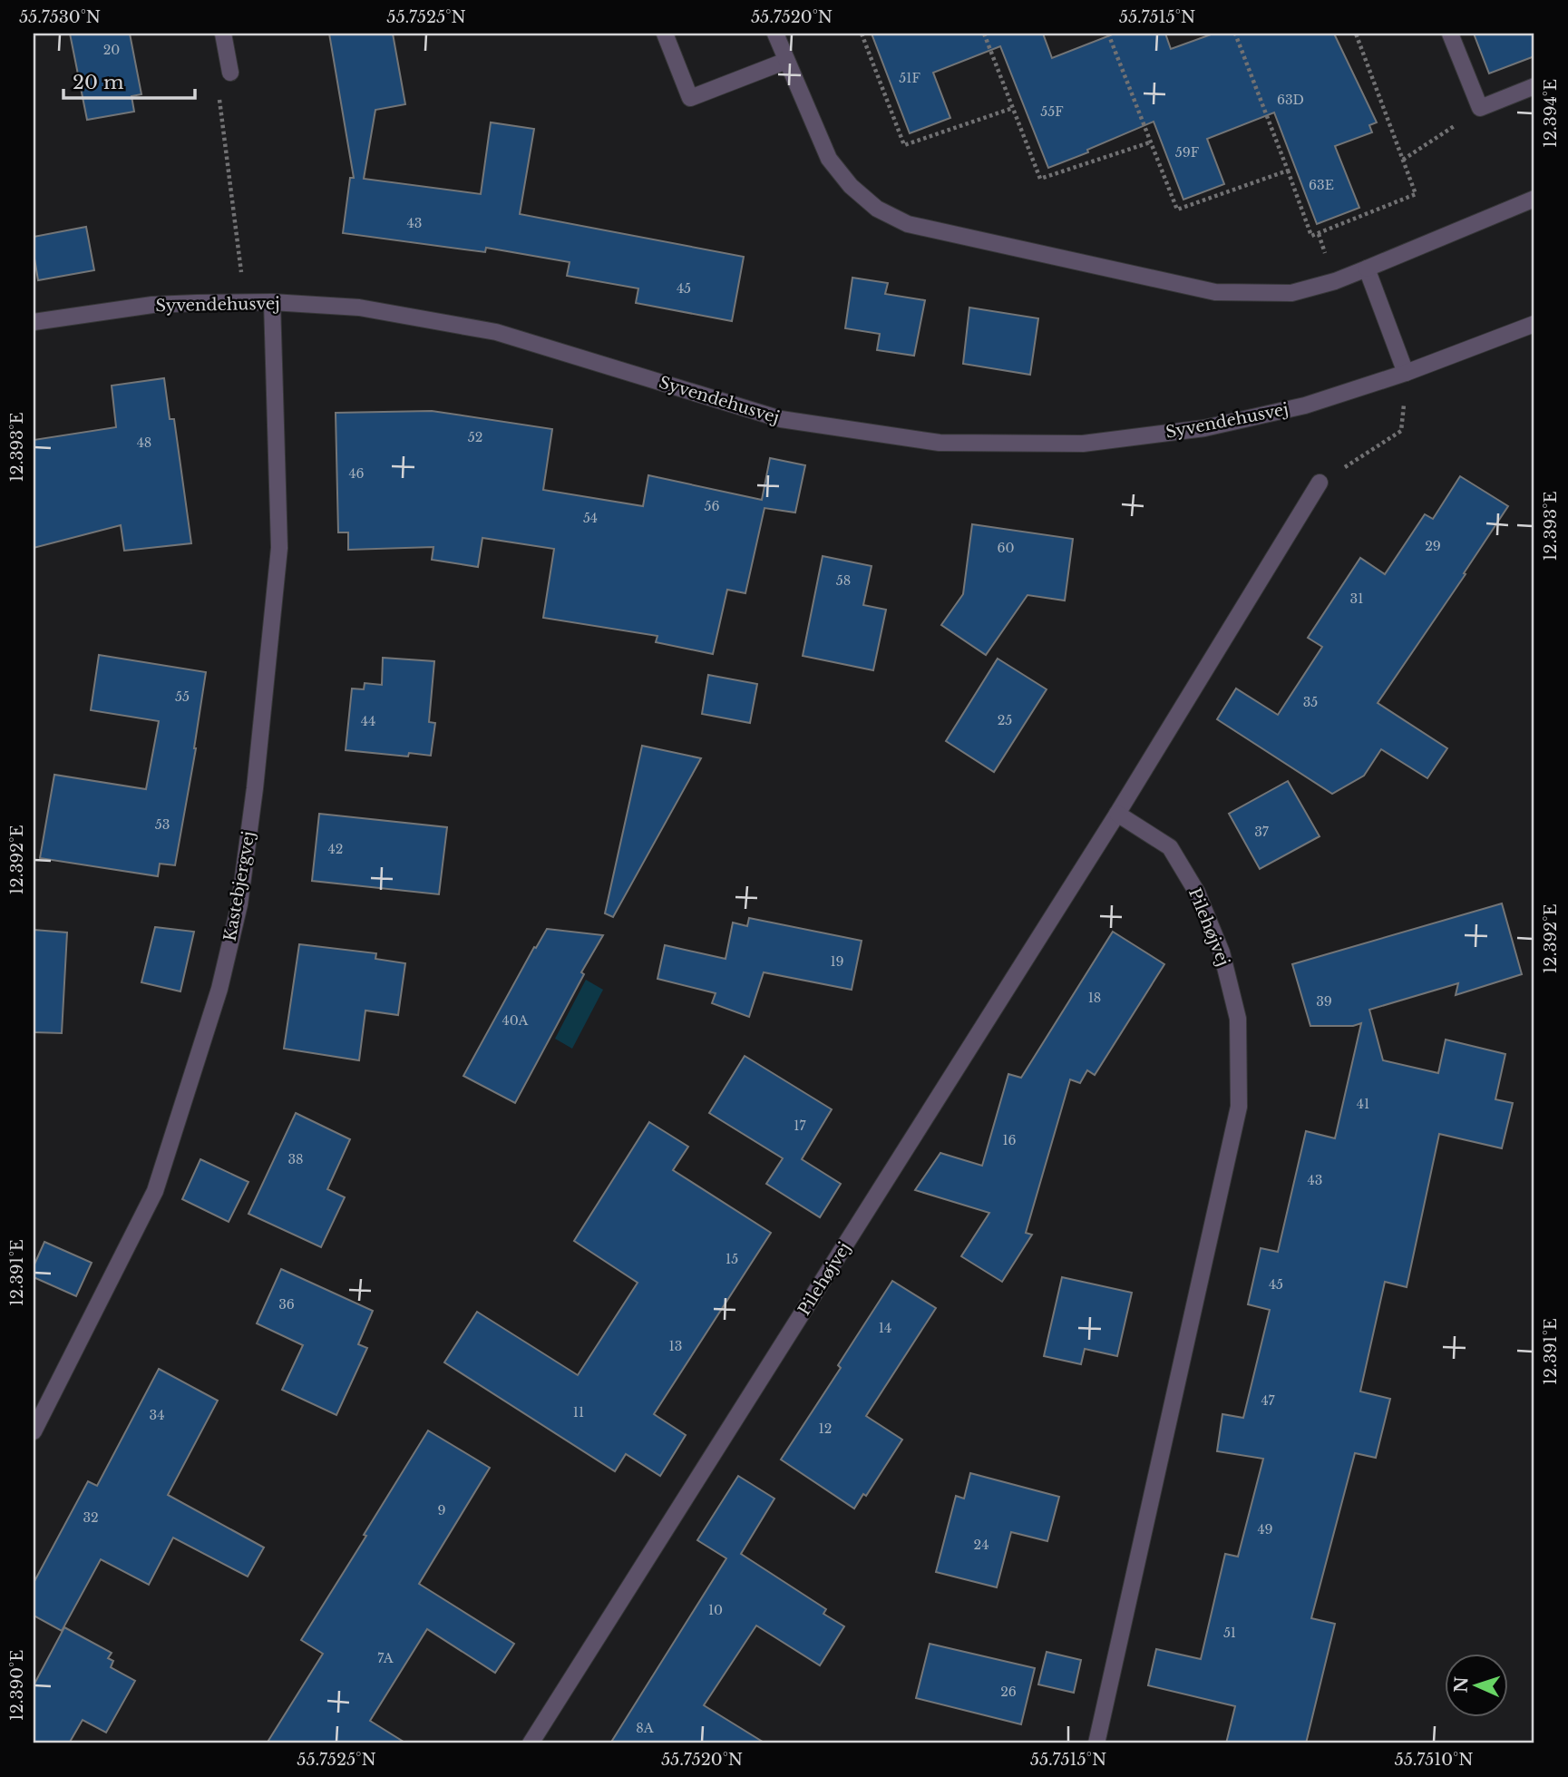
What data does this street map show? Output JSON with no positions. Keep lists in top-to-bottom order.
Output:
{
  "streets": {
    "street": ["Syvendehusvej", "Kastebjergvej", "Pilehøjvej"]
  },
  "crossings": [
    ["Syvendehusvej", "Kastebjergvej"]
  ],
  "house_numbers": [
    "20",
    "51F",
    "63D",
    "55F",
    "59F",
    "63E",
    "43",
    "45",
    "52",
    "48",
    "46",
    "56",
    "54",
    "29",
    "60",
    "58",
    "31",
    "55",
    "35",
    "25",
    "44",
    "53",
    "37",
    "42",
    "19",
    "18",
    "39",
    "40A",
    "41",
    "17",
    "16",
    "38",
    "43",
    "15",
    "45",
    "36",
    "14",
    "13",
    "47",
    "11",
    "34",
    "12",
    "9",
    "32",
    "49",
    "24",
    "10",
    "51",
    "7A",
    "26",
    "8A"
  ],
  "scale_bar": "20 m",
  "north": "left",
  "coordinates": [
    "55.7530°N",
    "55.7525°N",
    "55.7520°N",
    "55.7515°N",
    "12.394°E",
    "12.393°E",
    "12.392°E",
    "12.391°E",
    "12.390°E",
    "55.7510°N"
  ]
}
